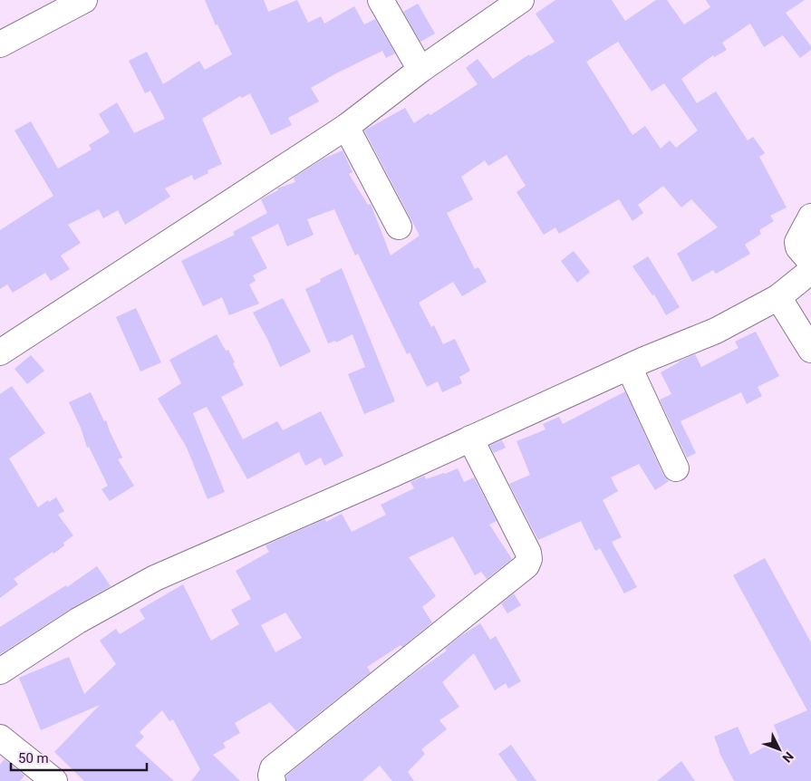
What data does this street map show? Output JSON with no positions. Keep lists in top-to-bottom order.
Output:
{
  "scale_bar": "50 m",
  "north": "bottom right"
}
